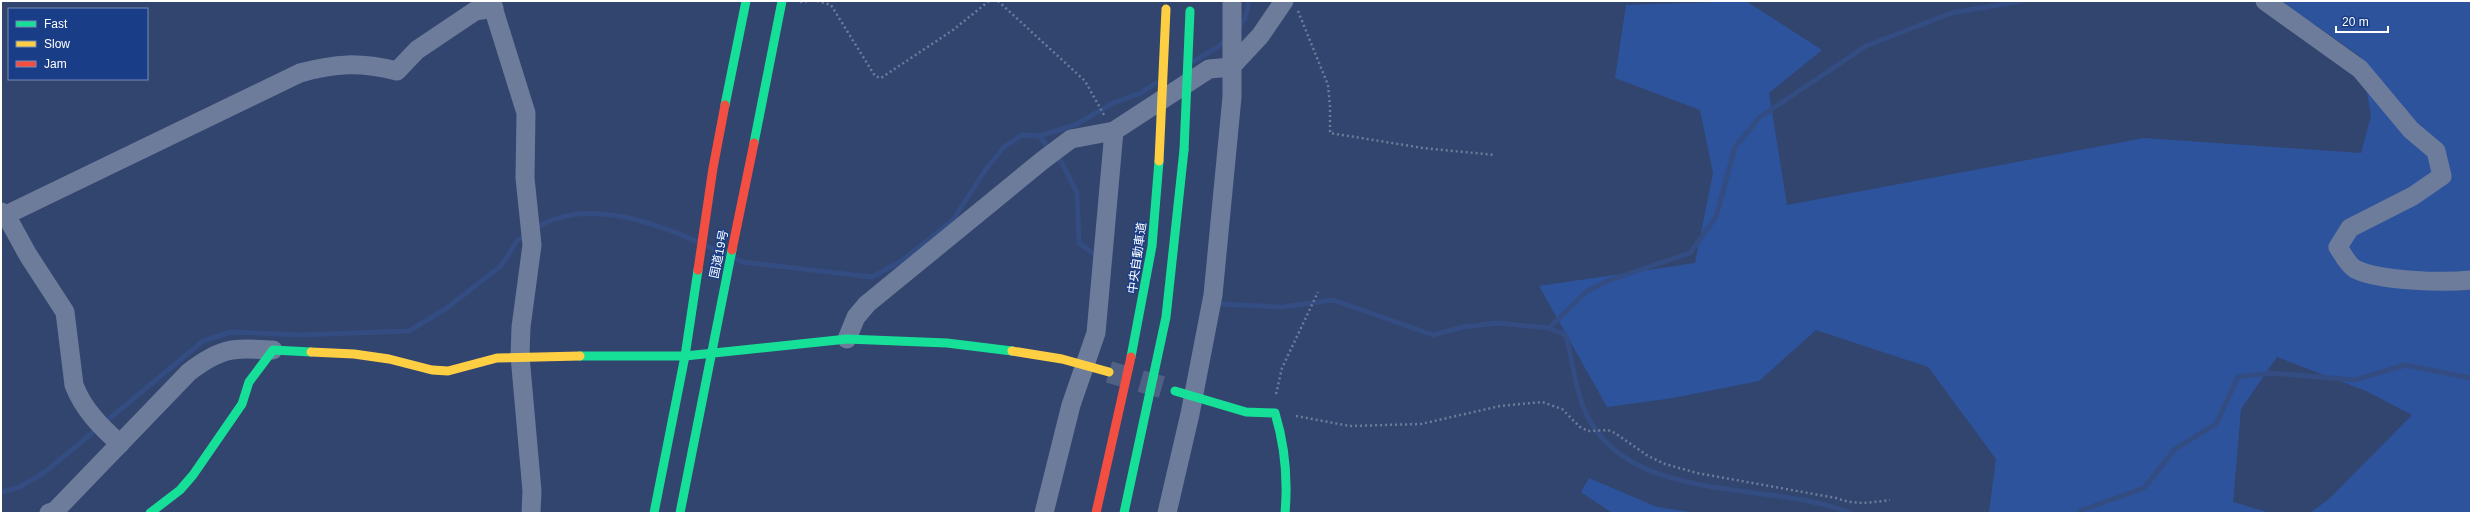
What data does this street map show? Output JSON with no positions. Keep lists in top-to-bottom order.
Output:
{
  "streets": {
    "main road": ["国道19号", "中央自動車道"]
  },
  "legend": ["Fast", "Slow", "Jam"],
  "scale_bar": "20 m"
}
